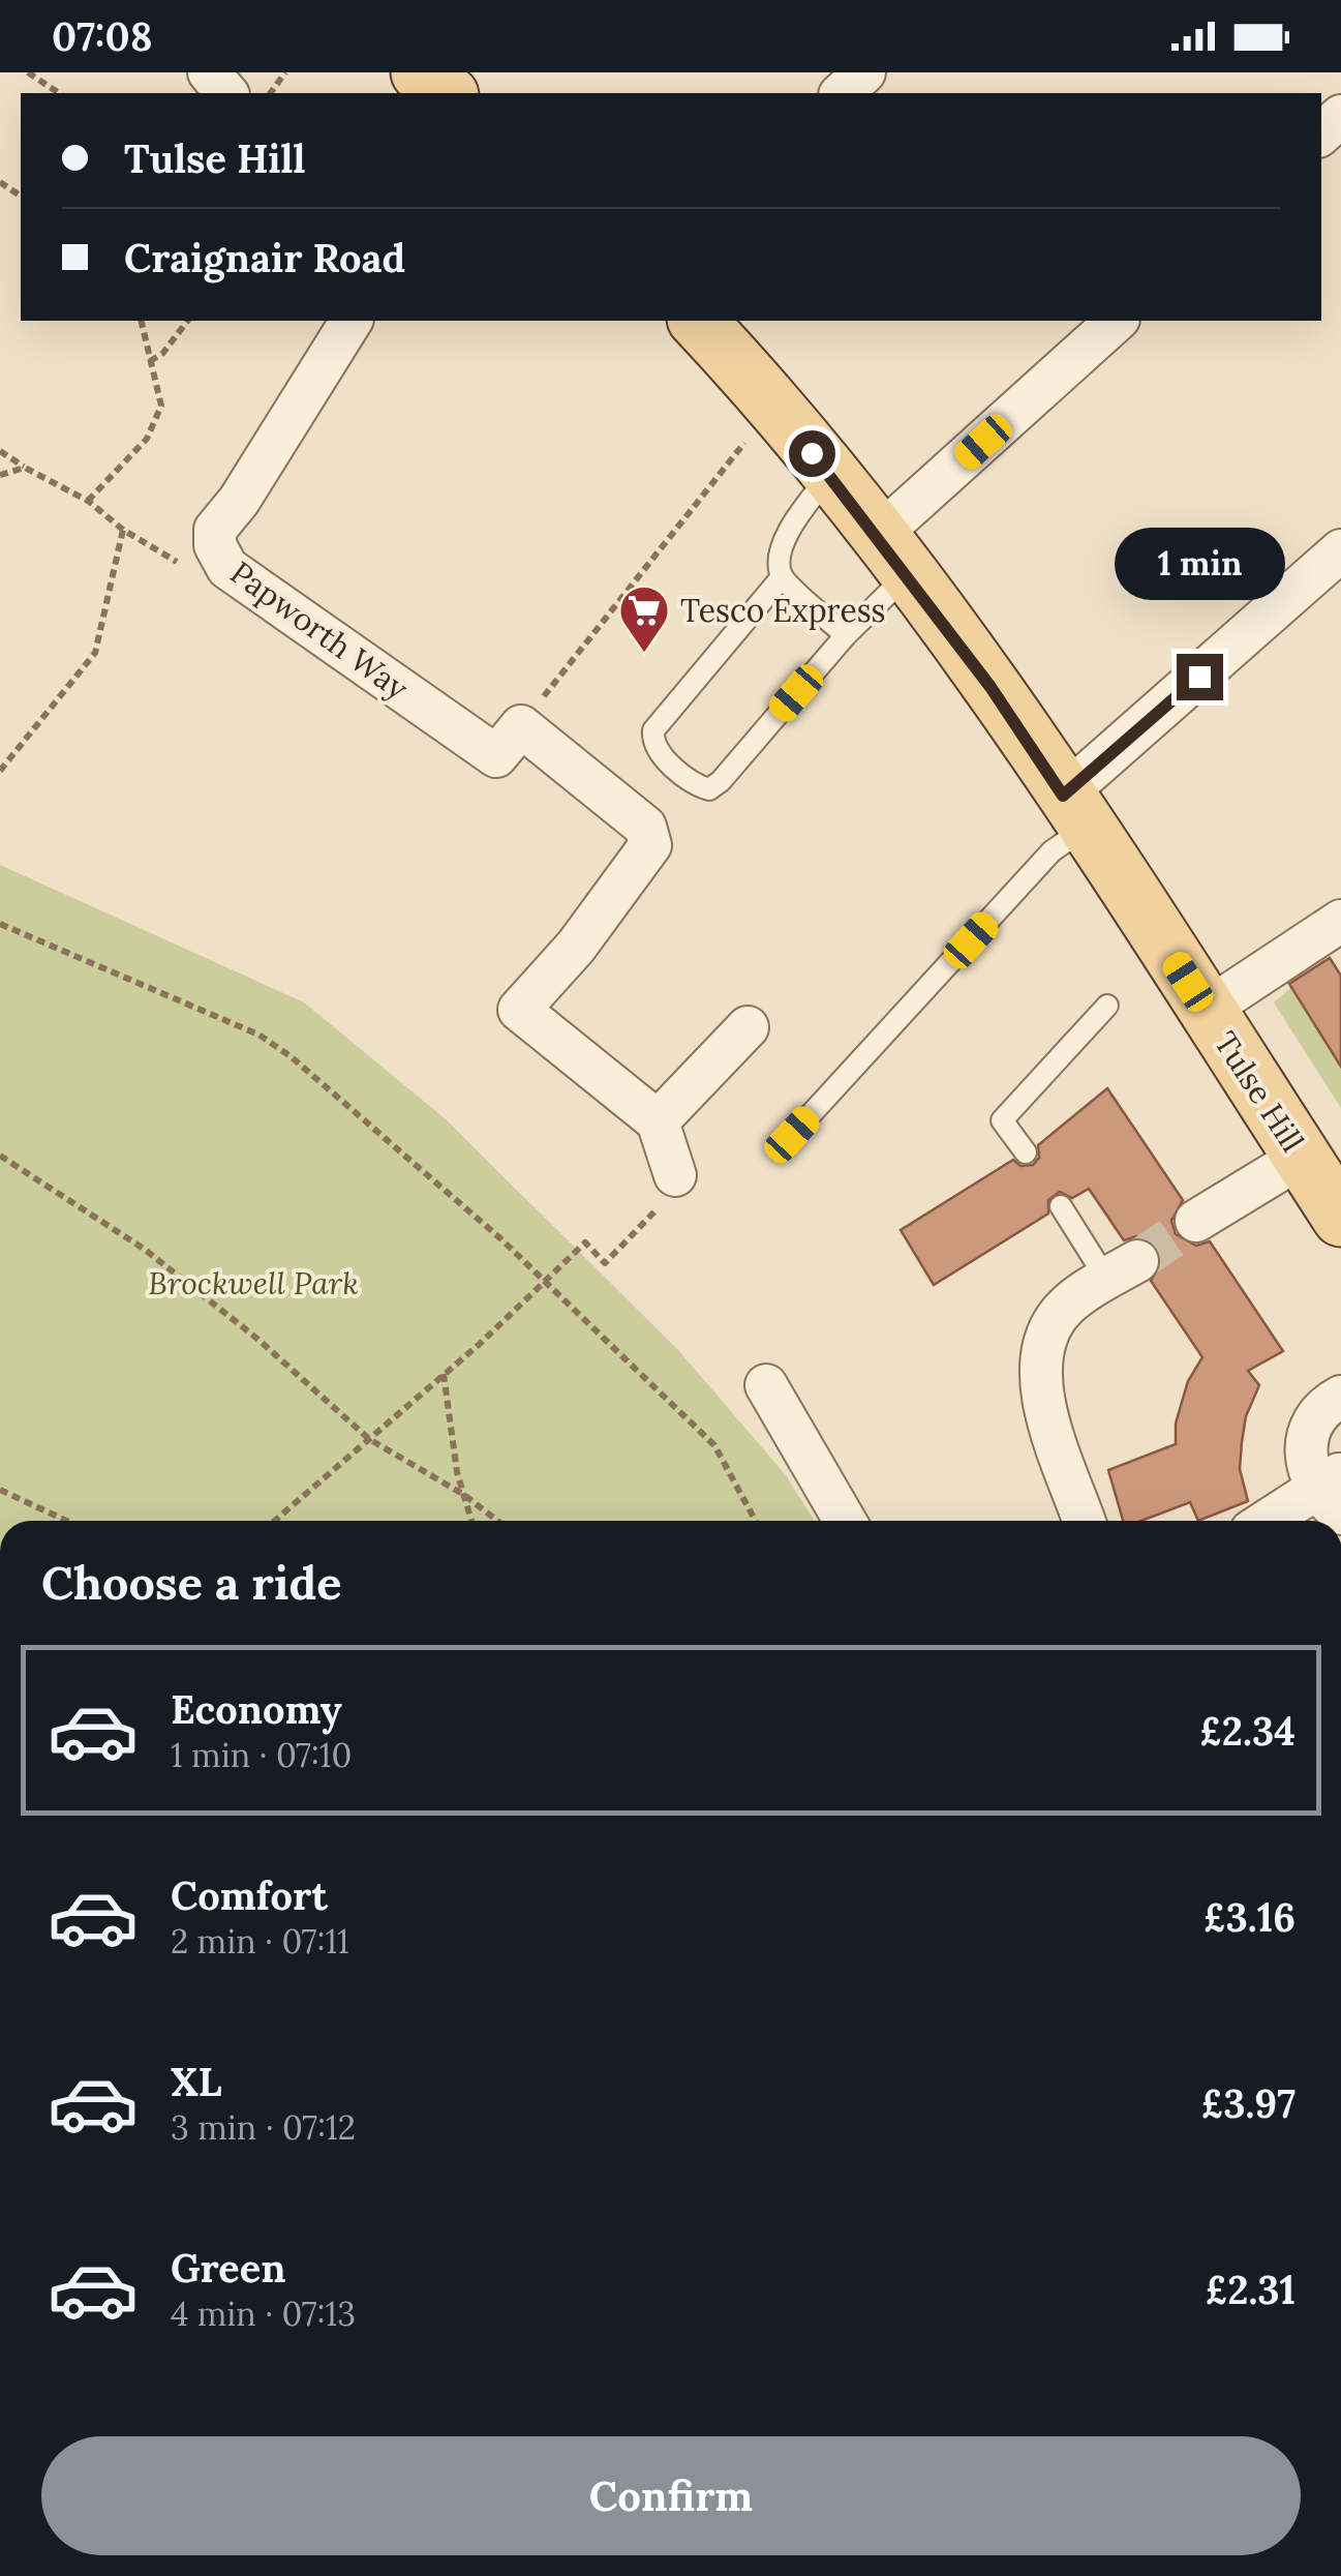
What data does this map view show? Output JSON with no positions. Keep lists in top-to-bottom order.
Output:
{
  "streets": {
    "main road": ["Tulse Hill"],
    "street": ["Papworth Way"]
  },
  "parks": ["Brockwell Park"],
  "places": {
    "supermarket": ["Tesco Express"]
  },
  "page": {
    "status": "07:08",
    "banner": ["Tulse Hill", "Craignair Road"],
    "bubble": "1 min",
    "heading": "Choose a ride",
    "list": [
      {
        "name": "Economy",
        "note": "1 min · 07:10",
        "value": "£2.34"
      },
      {
        "name": "Comfort",
        "note": "2 min · 07:11",
        "value": "£3.16"
      },
      {
        "name": "XL",
        "note": "3 min · 07:12",
        "value": "£3.97"
      },
      {
        "name": "Green",
        "note": "4 min · 07:13",
        "value": "£2.31"
      }
    ],
    "buttons": "Confirm"
  }
}
